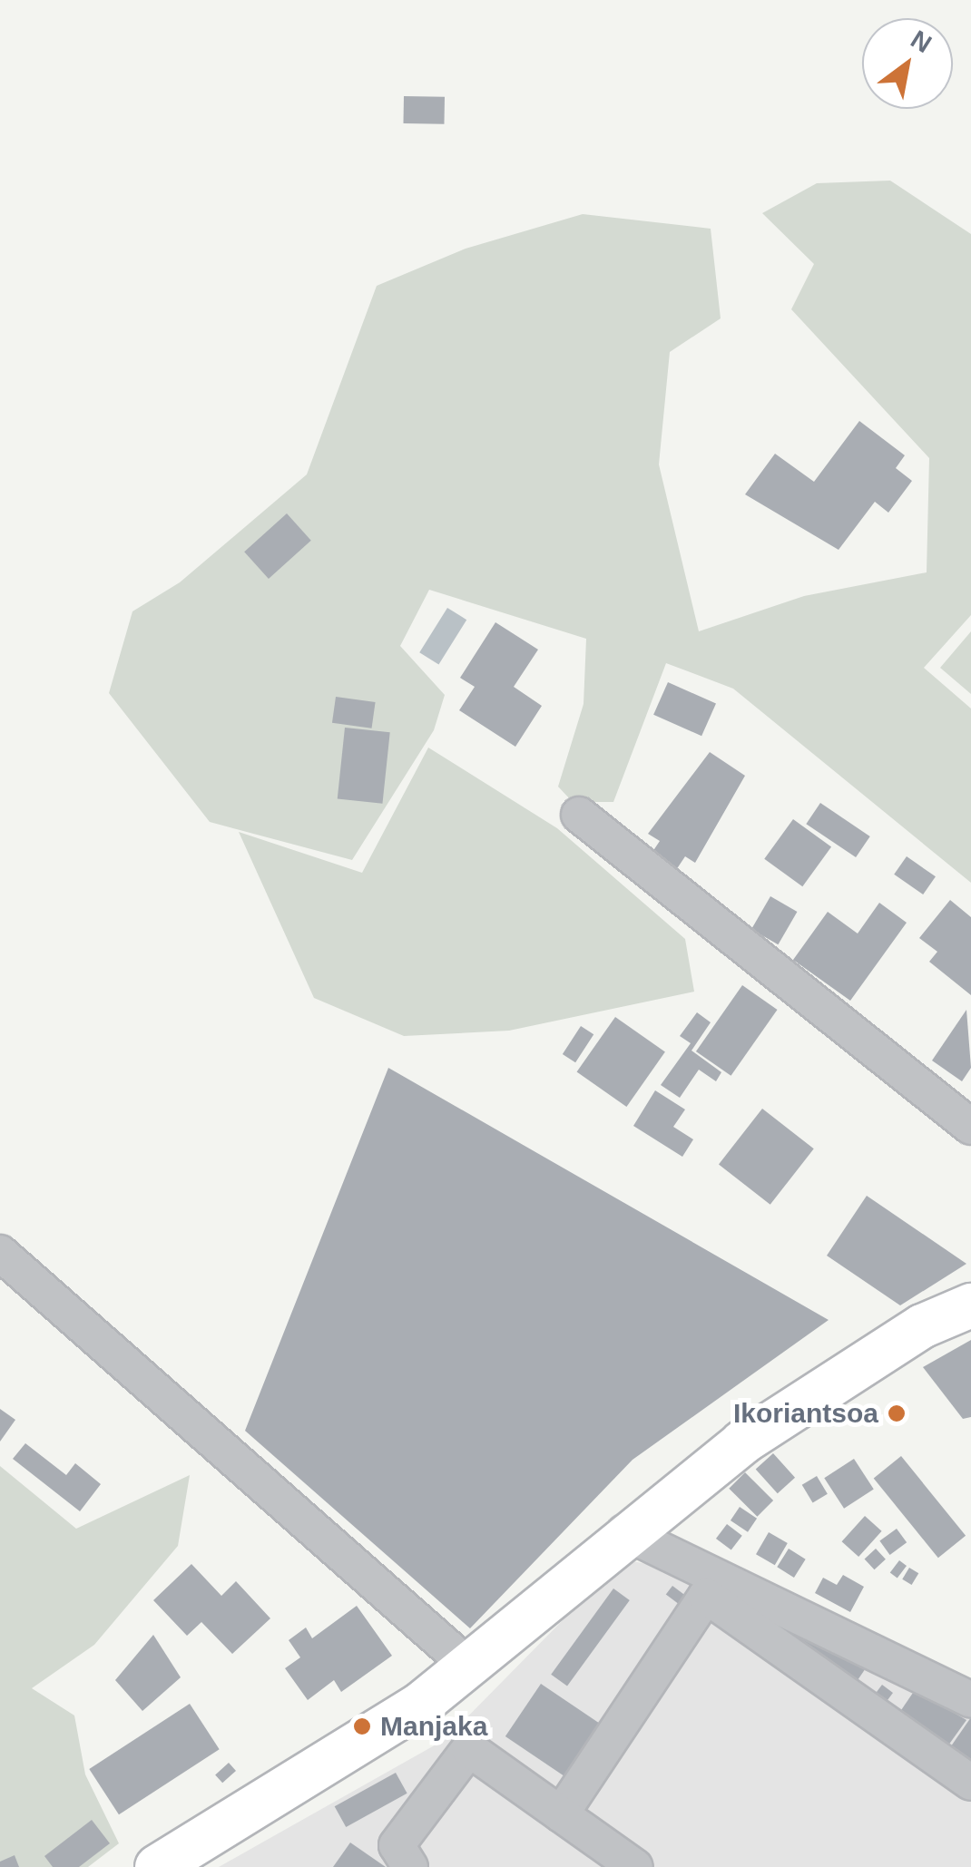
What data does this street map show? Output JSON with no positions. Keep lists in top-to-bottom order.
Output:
{
  "places": ["Ikoriantsoa", "Manjaka"],
  "north": "top right"
}
